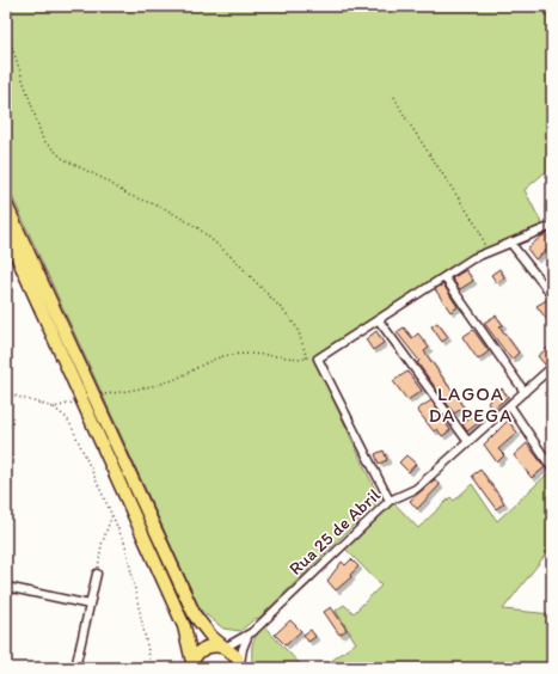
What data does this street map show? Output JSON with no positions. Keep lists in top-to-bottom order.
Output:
{
  "streets": {
    "street": ["Rua 25 de Abril"]
  },
  "districts": ["LAGOA DA PEGA"]
}
